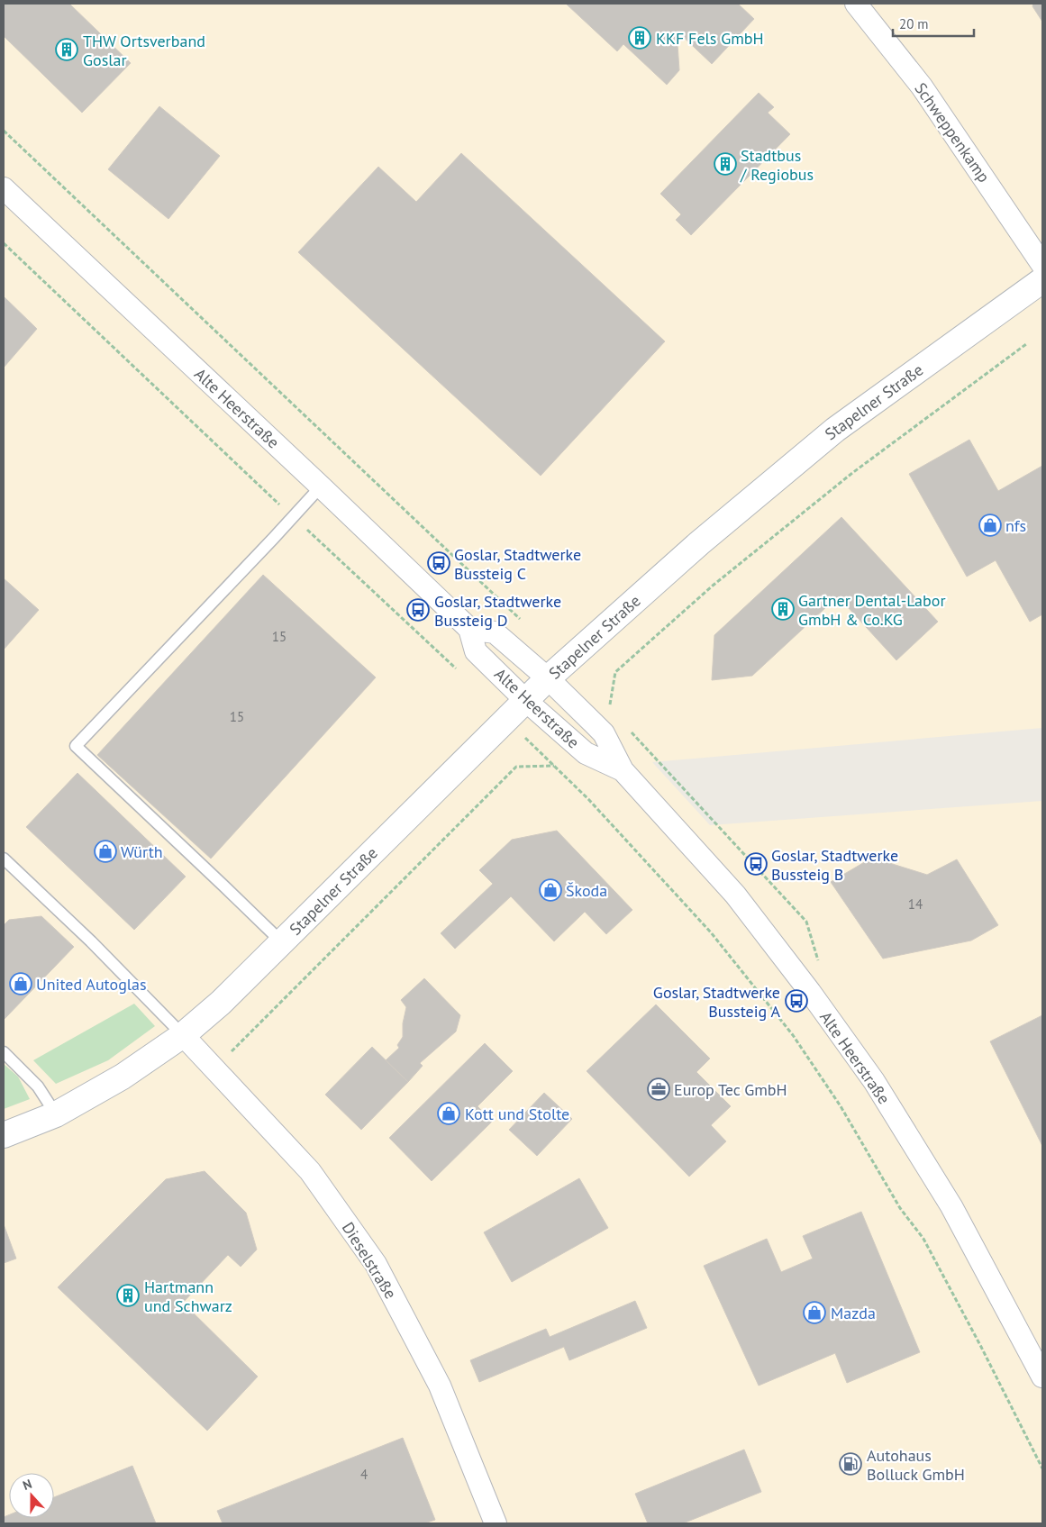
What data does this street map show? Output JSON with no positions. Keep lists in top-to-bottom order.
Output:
{
  "streets": {
    "street": [
      "Schweppenkamp",
      "Stapelner Straße",
      "Alte Heerstraße",
      "Dieselstraße"
    ]
  },
  "crossings": [
    ["Stapelner Straße", "Alte Heerstraße"],
    ["Stapelner Straße", "Dieselstraße"]
  ],
  "places": {
    "building": [
      "KKF Fels GmbH",
      "THW Ortsverband Goslar",
      "Stadtbus / Regiobus",
      "Gartner Dental-Labor GmbH & Co.KG",
      "Hartmann und Schwarz"
    ],
    "shop": [
      "nfs",
      "Würth",
      "Škoda",
      "United Autoglas",
      "Kott und Stolte",
      "Mazda"
    ],
    "bus stop": [
      "Goslar, Stadtwerke Bussteig C",
      "Goslar, Stadtwerke Bussteig D",
      "Goslar, Stadtwerke Bussteig B",
      "Goslar, Stadtwerke Bussteig A"
    ],
    "office": ["Europ Tec GmbH"],
    "fuel station": ["Autohaus Bolluck GmbH"]
  },
  "house_numbers": [
    "15",
    "15",
    "14",
    "4"
  ],
  "scale_bar": "20 m",
  "north": "top"
}
